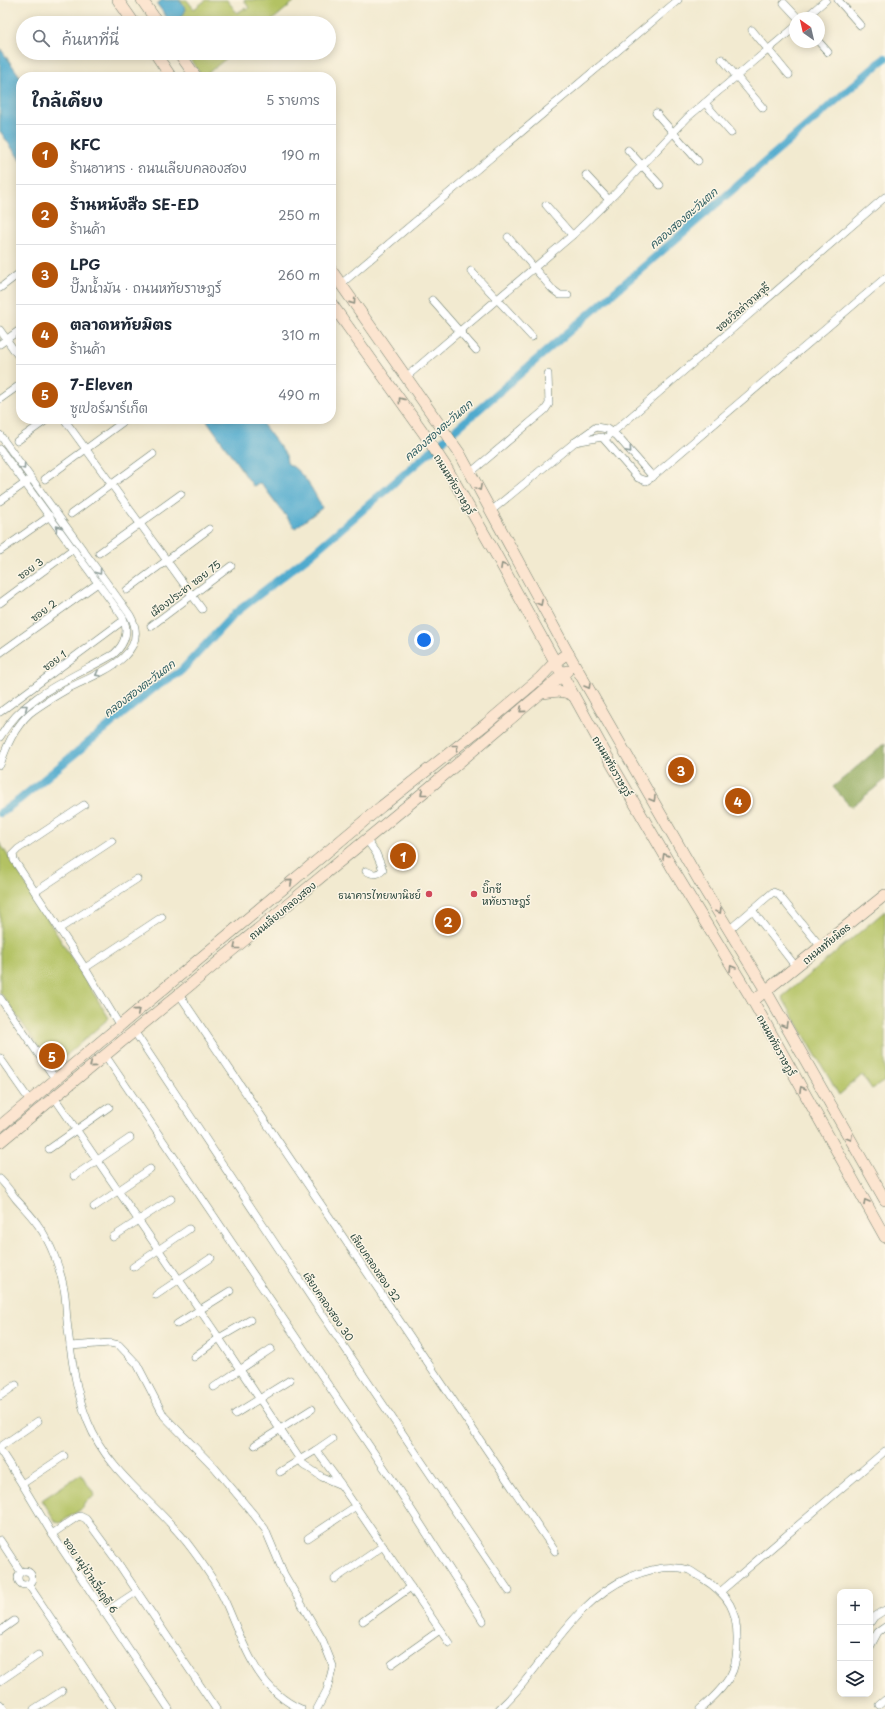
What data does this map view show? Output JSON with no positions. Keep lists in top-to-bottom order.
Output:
{
  "streets": {
    "main road": ["ถนนหทัยราษฎร์", "ถนนเลียบคลองสอง", "ถนนหทัยมิตร"],
    "street": [
      "ซอยวิลล่าจามจุรี",
      "ซอย 3",
      "เมืองประชา ซอย 75",
      "ซอย 2",
      "ซอย 1",
      "เลียบคลองสอง 32",
      "เลียบคลองสอง 30",
      "ซอย หมู่บ้านรื่นฤดี 6"
    ]
  },
  "crossings": [
    ["ถนนหทัยราษฎร์", "ถนนเลียบคลองสอง"],
    ["ถนนหทัยราษฎร์", "ถนนหทัยมิตร"],
    ["ถนนเลียบคลองสอง", "เลียบคลองสอง 32"],
    ["ถนนเลียบคลองสอง", "เลียบคลองสอง 30"]
  ],
  "water": ["คลองสองตะวันตก"],
  "places": ["ธนาคารไทยพานิชย์", "บิ๊กซี หทัยราษฎร์"],
  "north": "top left",
  "page": {
    "search": "ค้นหาที่นี่",
    "heading": ["ใกล้เคียง", "5 รายการ"],
    "list": [
      {
        "mark": "1",
        "name": "KFC",
        "note": "ร้านอาหาร · ถนนเลียบคลองสอง",
        "value": "190 m"
      },
      {
        "mark": "2",
        "name": "ร้านหนังสือ SE-ED",
        "note": "ร้านค้า",
        "value": "250 m"
      },
      {
        "mark": "3",
        "name": "LPG",
        "note": "ปั๊มน้ำมัน · ถนนหทัยราษฎร์",
        "value": "260 m"
      },
      {
        "mark": "4",
        "name": "ตลาดหทัยมิตร",
        "note": "ร้านค้า",
        "value": "310 m"
      },
      {
        "mark": "5",
        "name": "7-Eleven",
        "note": "ซูเปอร์มาร์เก็ต",
        "value": "490 m"
      }
    ],
    "pins": [
      "3",
      "4",
      "1",
      "2",
      "5"
    ],
    "map_buttons": ["+", "−"]
  }
}
